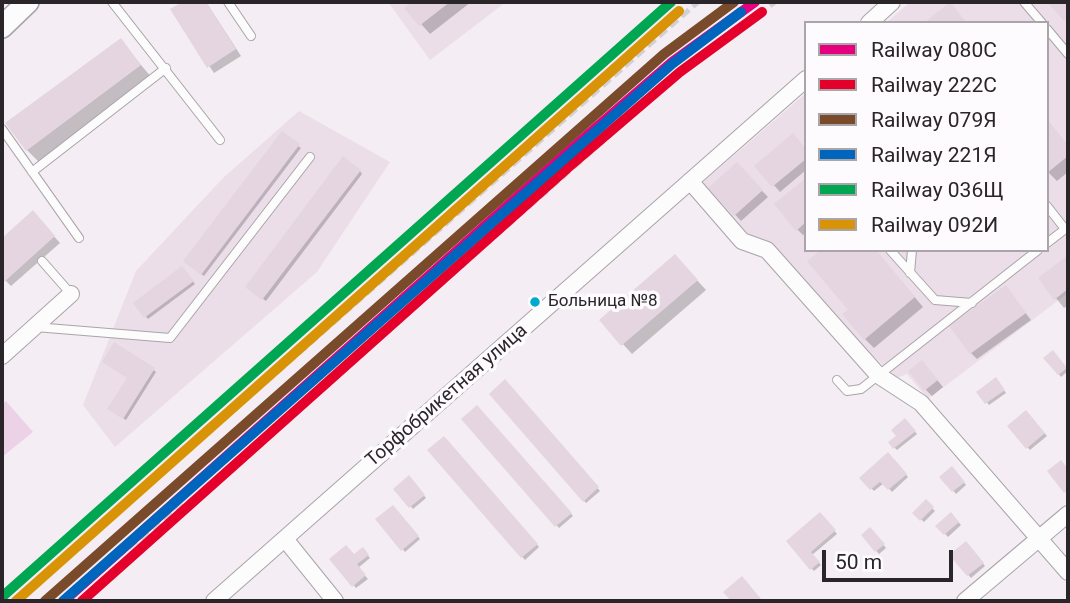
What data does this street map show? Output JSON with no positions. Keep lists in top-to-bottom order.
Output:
{
  "streets": {
    "street": ["Торфобрикетная улица"]
  },
  "places": ["Больница №8"],
  "lines": [
    "rail line 080С",
    "rail line 079Я",
    "rail line 036Щ",
    "rail line 092И",
    "rail line 222С",
    "rail line 221Я"
  ],
  "legend": [
    "Railway 080С",
    "Railway 222С",
    "Railway 079Я",
    "Railway 221Я",
    "Railway 036Щ",
    "Railway 092И"
  ],
  "scale_bar": "50 m"
}
